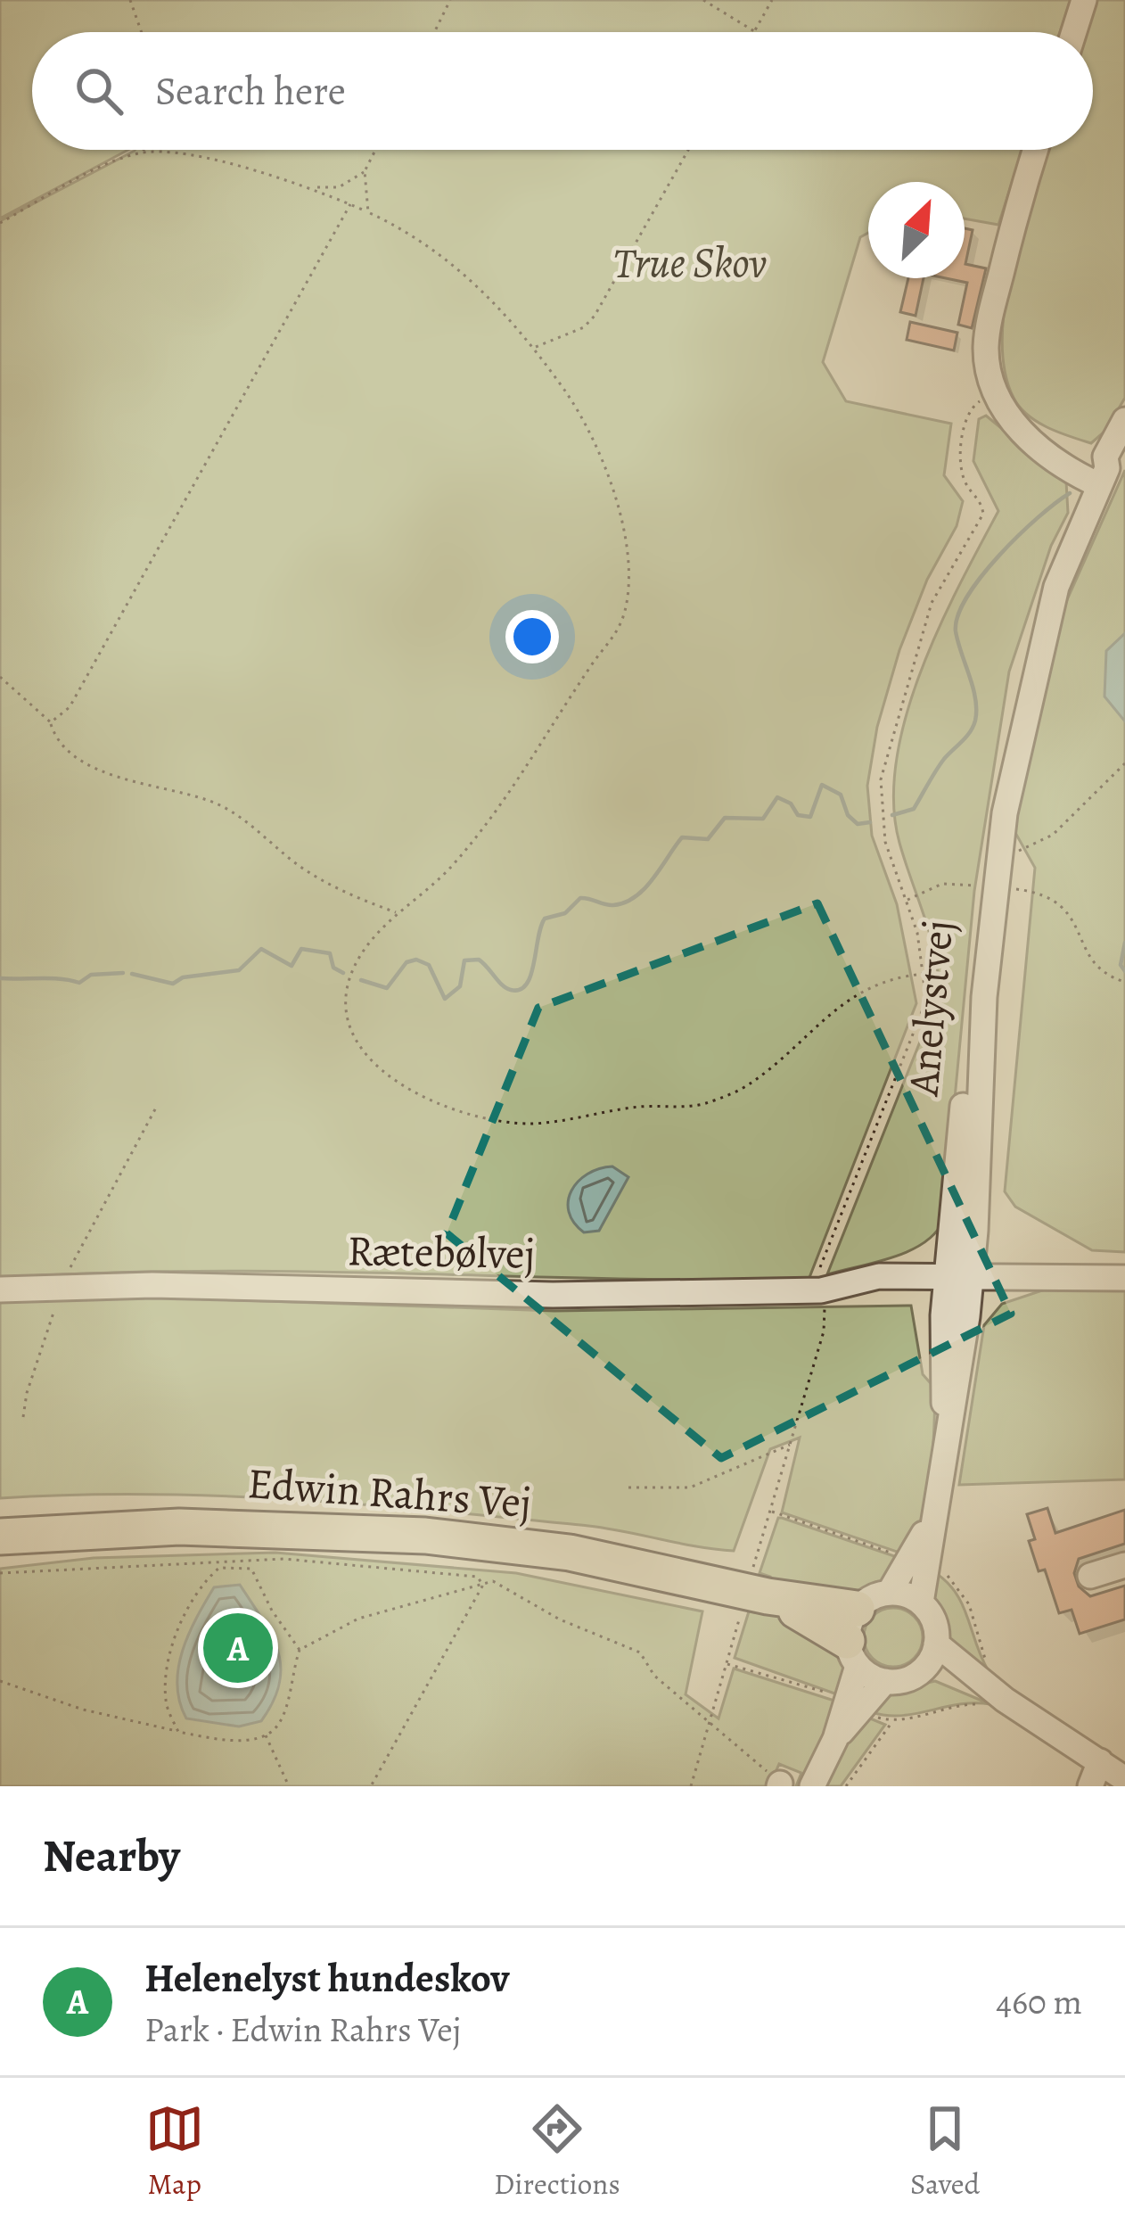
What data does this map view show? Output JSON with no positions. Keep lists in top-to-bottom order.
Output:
{
  "streets": {
    "highway": ["Edwin Rahrs Vej"],
    "street": ["Anelystvej", "Rætebølvej"]
  },
  "crossings": [
    ["Anelystvej", "Rætebølvej"],
    ["Anelystvej", "Edwin Rahrs Vej"]
  ],
  "parks": ["True Skov"],
  "north": "top right",
  "page": {
    "search": "Search here",
    "pins": "A",
    "heading": "Nearby",
    "list": [
      {
        "mark": "A",
        "name": "Helenelyst hundeskov",
        "note": "Park · Edwin Rahrs Vej",
        "value": "460 m"
      }
    ],
    "nav": ["Map", "Directions", "Saved"]
  }
}
